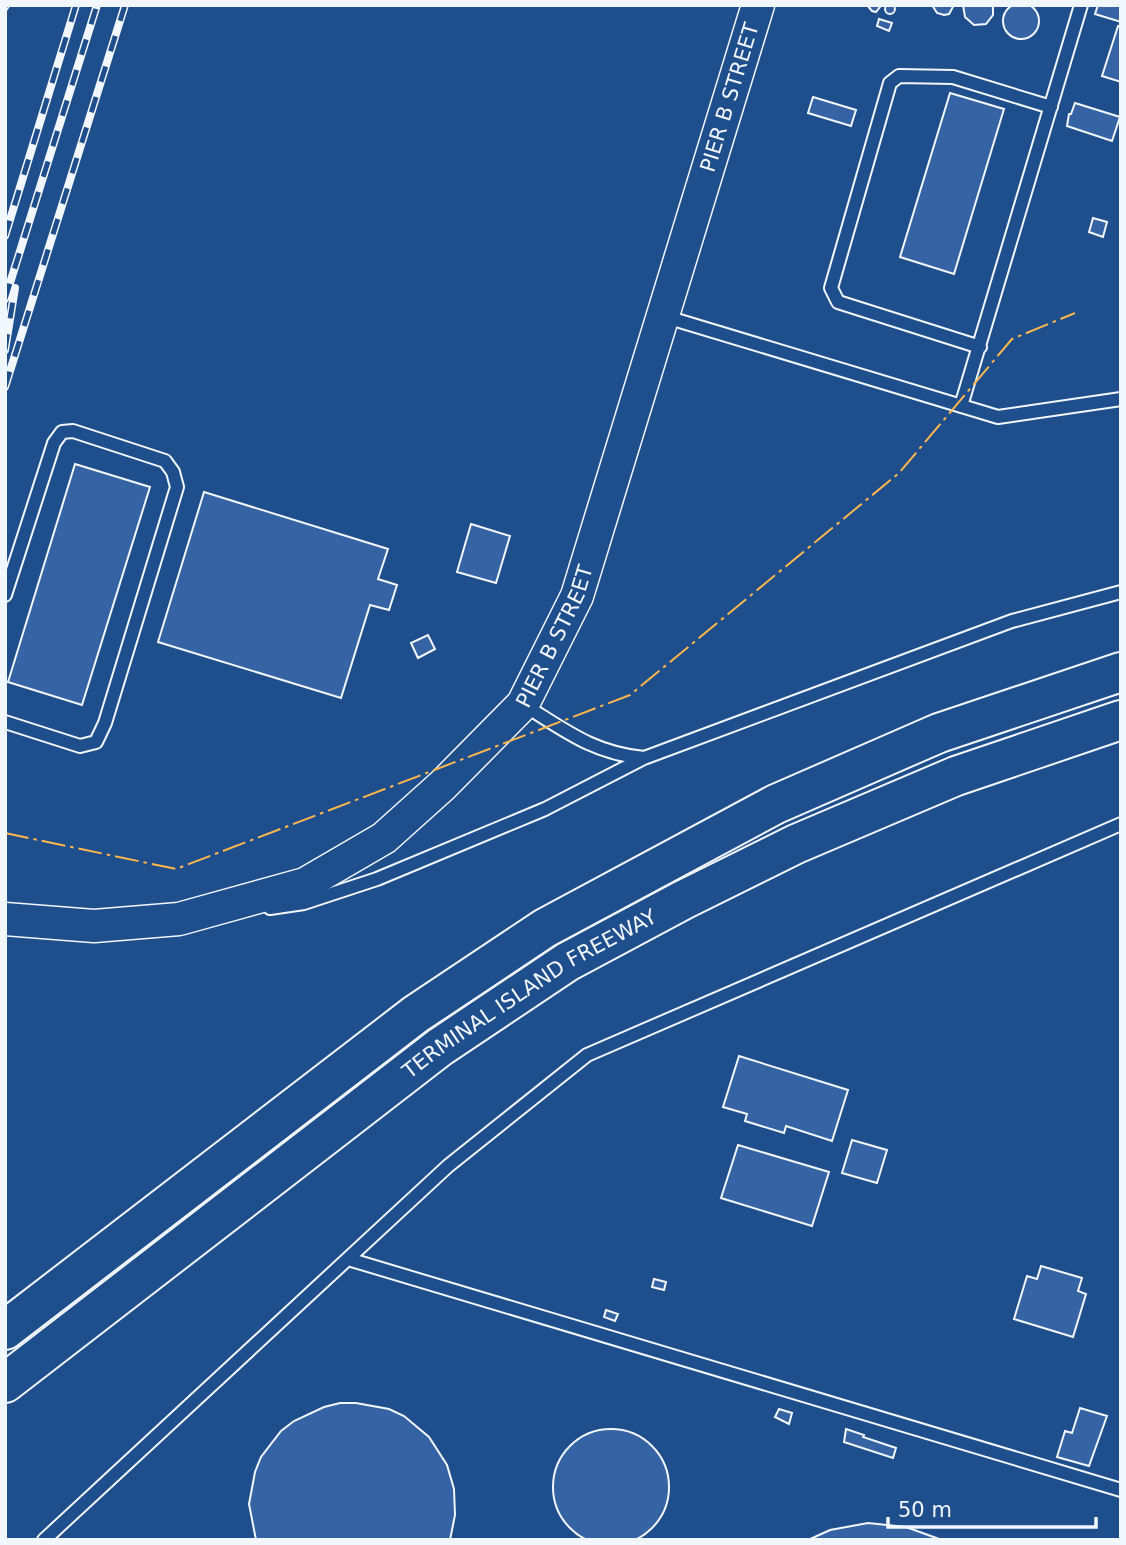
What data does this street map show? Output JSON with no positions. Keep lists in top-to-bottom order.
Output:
{
  "streets": {
    "highway": ["TERMINAL ISLAND FREEWAY"],
    "street": ["PIER B STREET"]
  },
  "scale_bar": "50 m"
}
